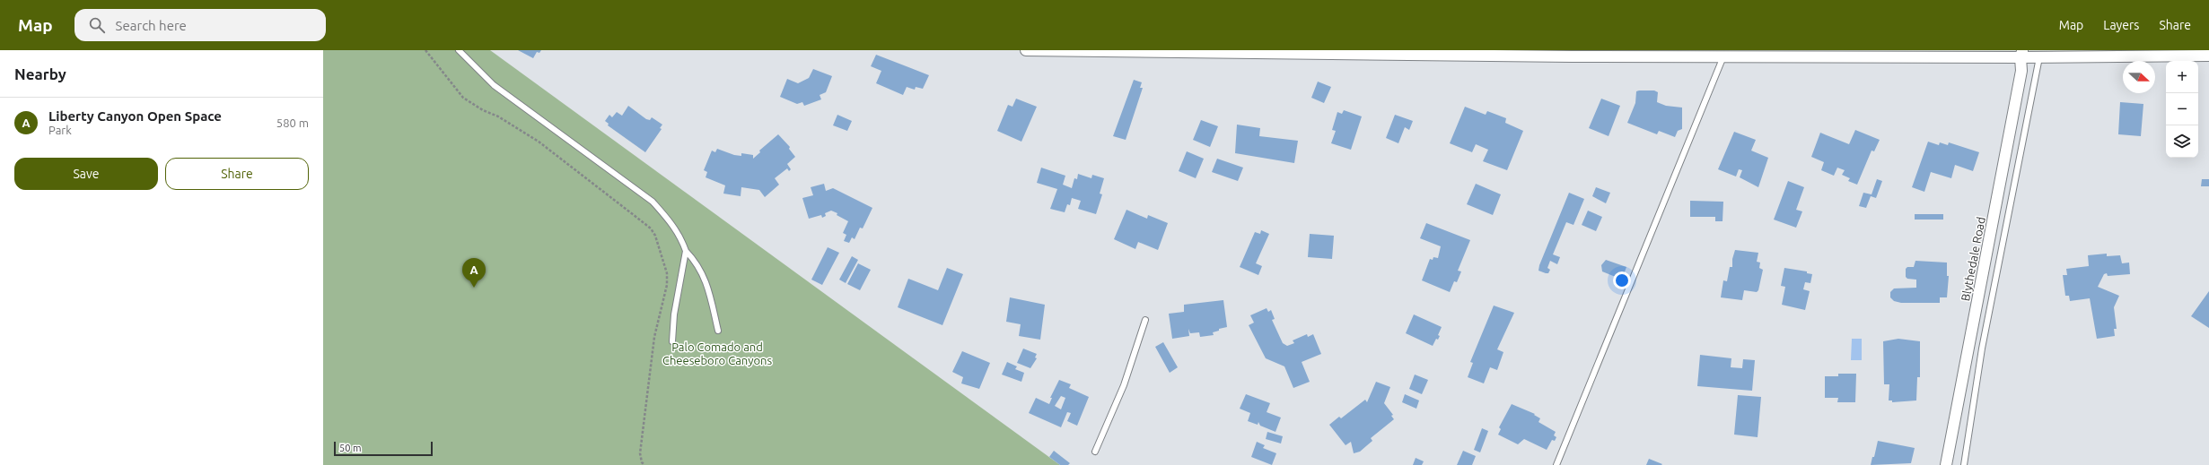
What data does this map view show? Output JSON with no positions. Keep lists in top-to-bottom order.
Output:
{
  "streets": {
    "street": ["Blythedale Road"]
  },
  "parks": ["Palo Comado and Cheeseboro Canyons"],
  "scale_bar": "50 m",
  "north": "right",
  "page": {
    "header": "Map",
    "search": "Search here",
    "nav": ["Map", "Layers", "Share"],
    "heading": "Nearby",
    "map_buttons": ["+", "−"],
    "list": [
      {
        "mark": "A",
        "name": "Liberty Canyon Open Space",
        "note": "Park",
        "value": "580 m"
      }
    ],
    "buttons": ["Save", "Share"],
    "pins": "A",
    "scale": "50 m"
  }
}
